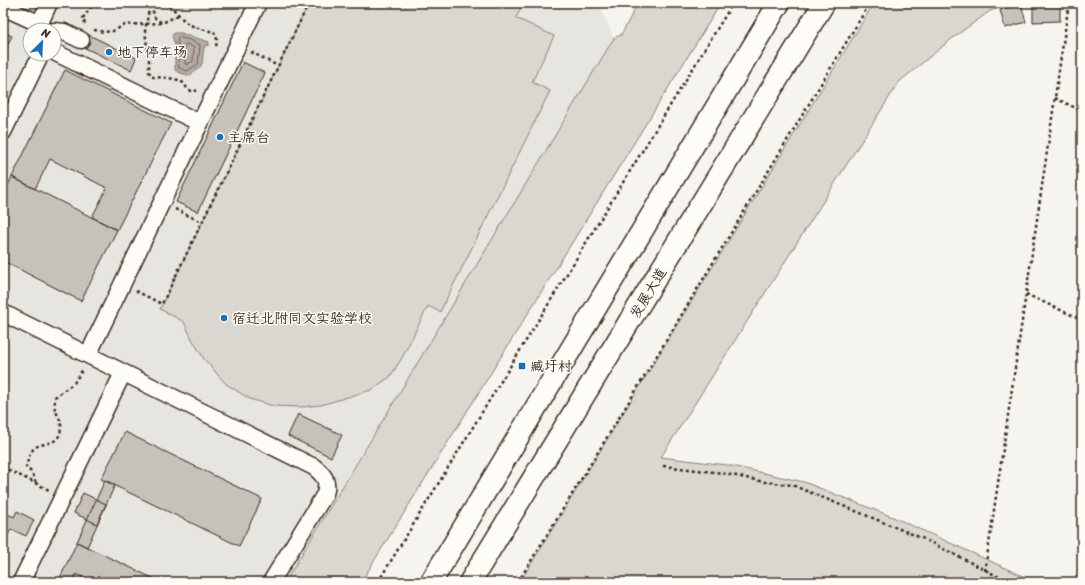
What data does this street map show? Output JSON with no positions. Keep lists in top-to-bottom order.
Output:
{
  "streets": {
    "main road": ["发展大道"]
  },
  "places": {
    "other": ["地下停车场", "主席台", "宿迁北附同文实验学校"],
    "transit": ["臧圩村"]
  },
  "north": "top right"
}
